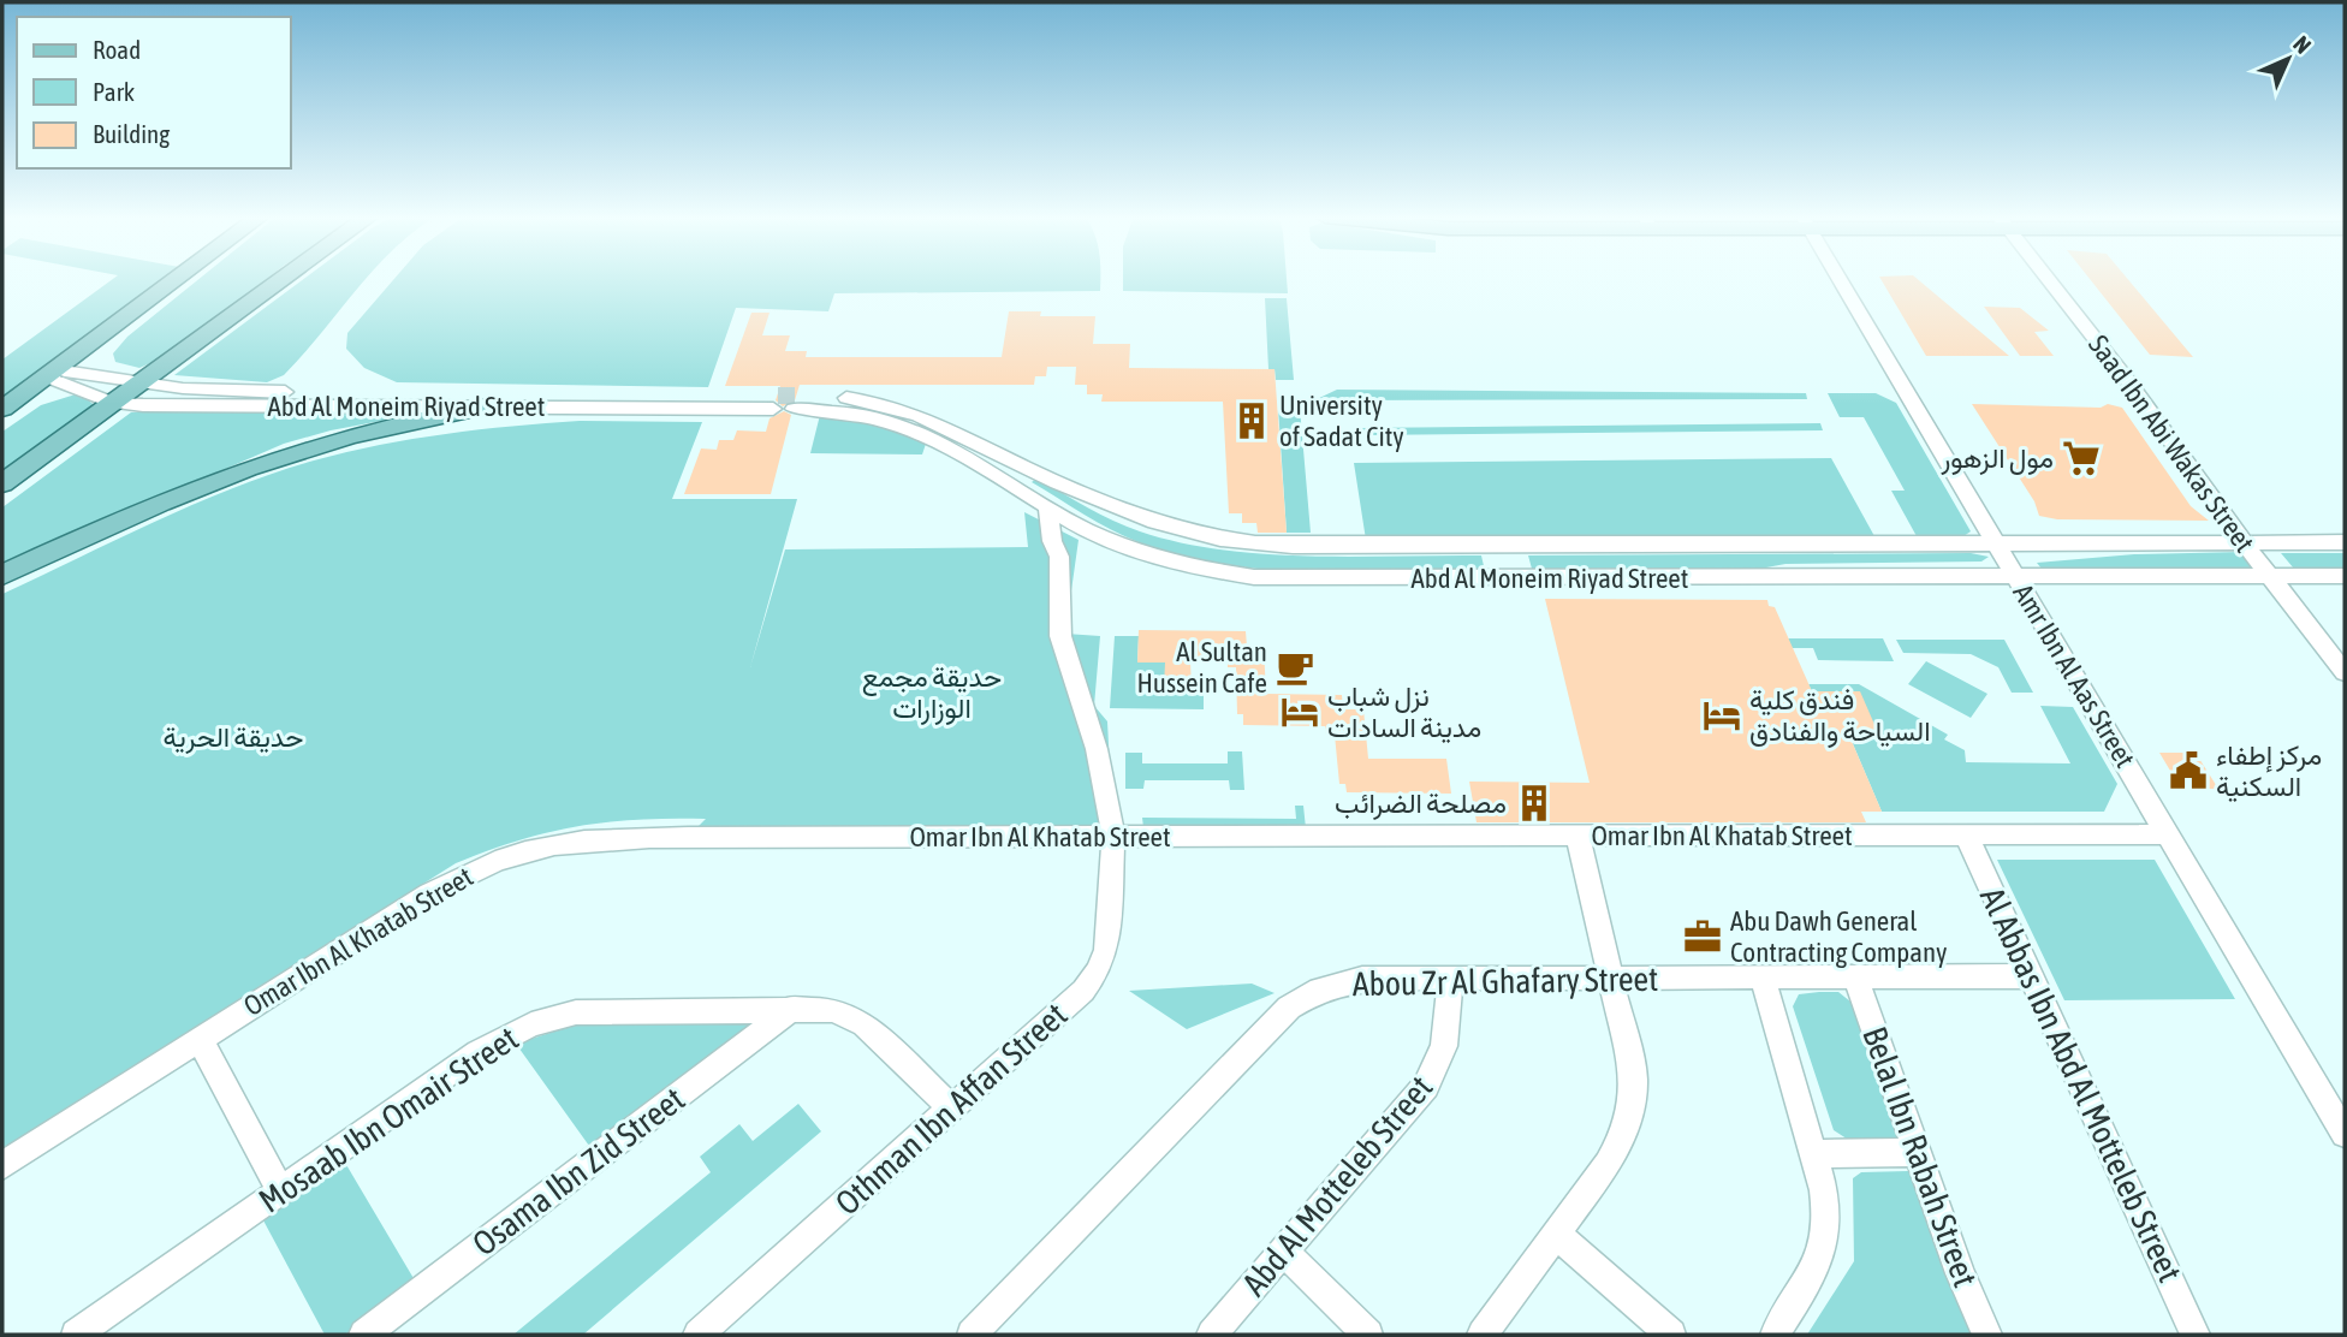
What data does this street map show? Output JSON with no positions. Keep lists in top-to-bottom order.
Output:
{
  "streets": {
    "street": [
      "Abd Al Moneim Riyad Street",
      "Saad Ibn Abi Wakas Street",
      "Amr Ibn Al Aas Street",
      "Omar Ibn Al Khatab Street",
      "Abou Zr Al Ghafary Street",
      "Al Abbas Ibn Abd Al Motteleb Street",
      "Othman Ibn Affan Street",
      "Mosaab Ibn Omair Street",
      "Belal Ibn Rabah Street",
      "Osama Ibn Zid Street",
      "Abd Al Motteleb Street"
    ]
  },
  "crossings": [
    ["Abd Al Moneim Riyad Street", "Saad Ibn Abi Wakas Street"],
    ["Abd Al Moneim Riyad Street", "Amr Ibn Al Aas Street"],
    ["Abd Al Moneim Riyad Street", "Othman Ibn Affan Street"],
    ["Amr Ibn Al Aas Street", "Omar Ibn Al Khatab Street"],
    ["Omar Ibn Al Khatab Street", "Al Abbas Ibn Abd Al Motteleb Street"],
    ["Omar Ibn Al Khatab Street", "Othman Ibn Affan Street"],
    ["Abou Zr Al Ghafary Street", "Al Abbas Ibn Abd Al Motteleb Street"],
    ["Abou Zr Al Ghafary Street", "Belal Ibn Rabah Street"],
    ["Abou Zr Al Ghafary Street", "Abd Al Motteleb Street"],
    ["Othman Ibn Affan Street", "Mosaab Ibn Omair Street"],
    ["Mosaab Ibn Omair Street", "Osama Ibn Zid Street"]
  ],
  "parks": ["حديقة مجمع الوزارات", "حديقة الحرية"],
  "places": {
    "building": ["University of Sadat City", "مصلحة الضرائب"],
    "supermarket": ["مول الزهور"],
    "cafe": ["Al Sultan Hussein Cafe"],
    "hotel": ["نزل شباب مدينة السادات", "فندق كلية السياحة والفنادق"],
    "public building": ["مركز إطفاء السكنية"],
    "office": ["Abu Dawh General Contracting Company"]
  },
  "legend": ["Road", "Park", "Building"],
  "north": "top right"
}
